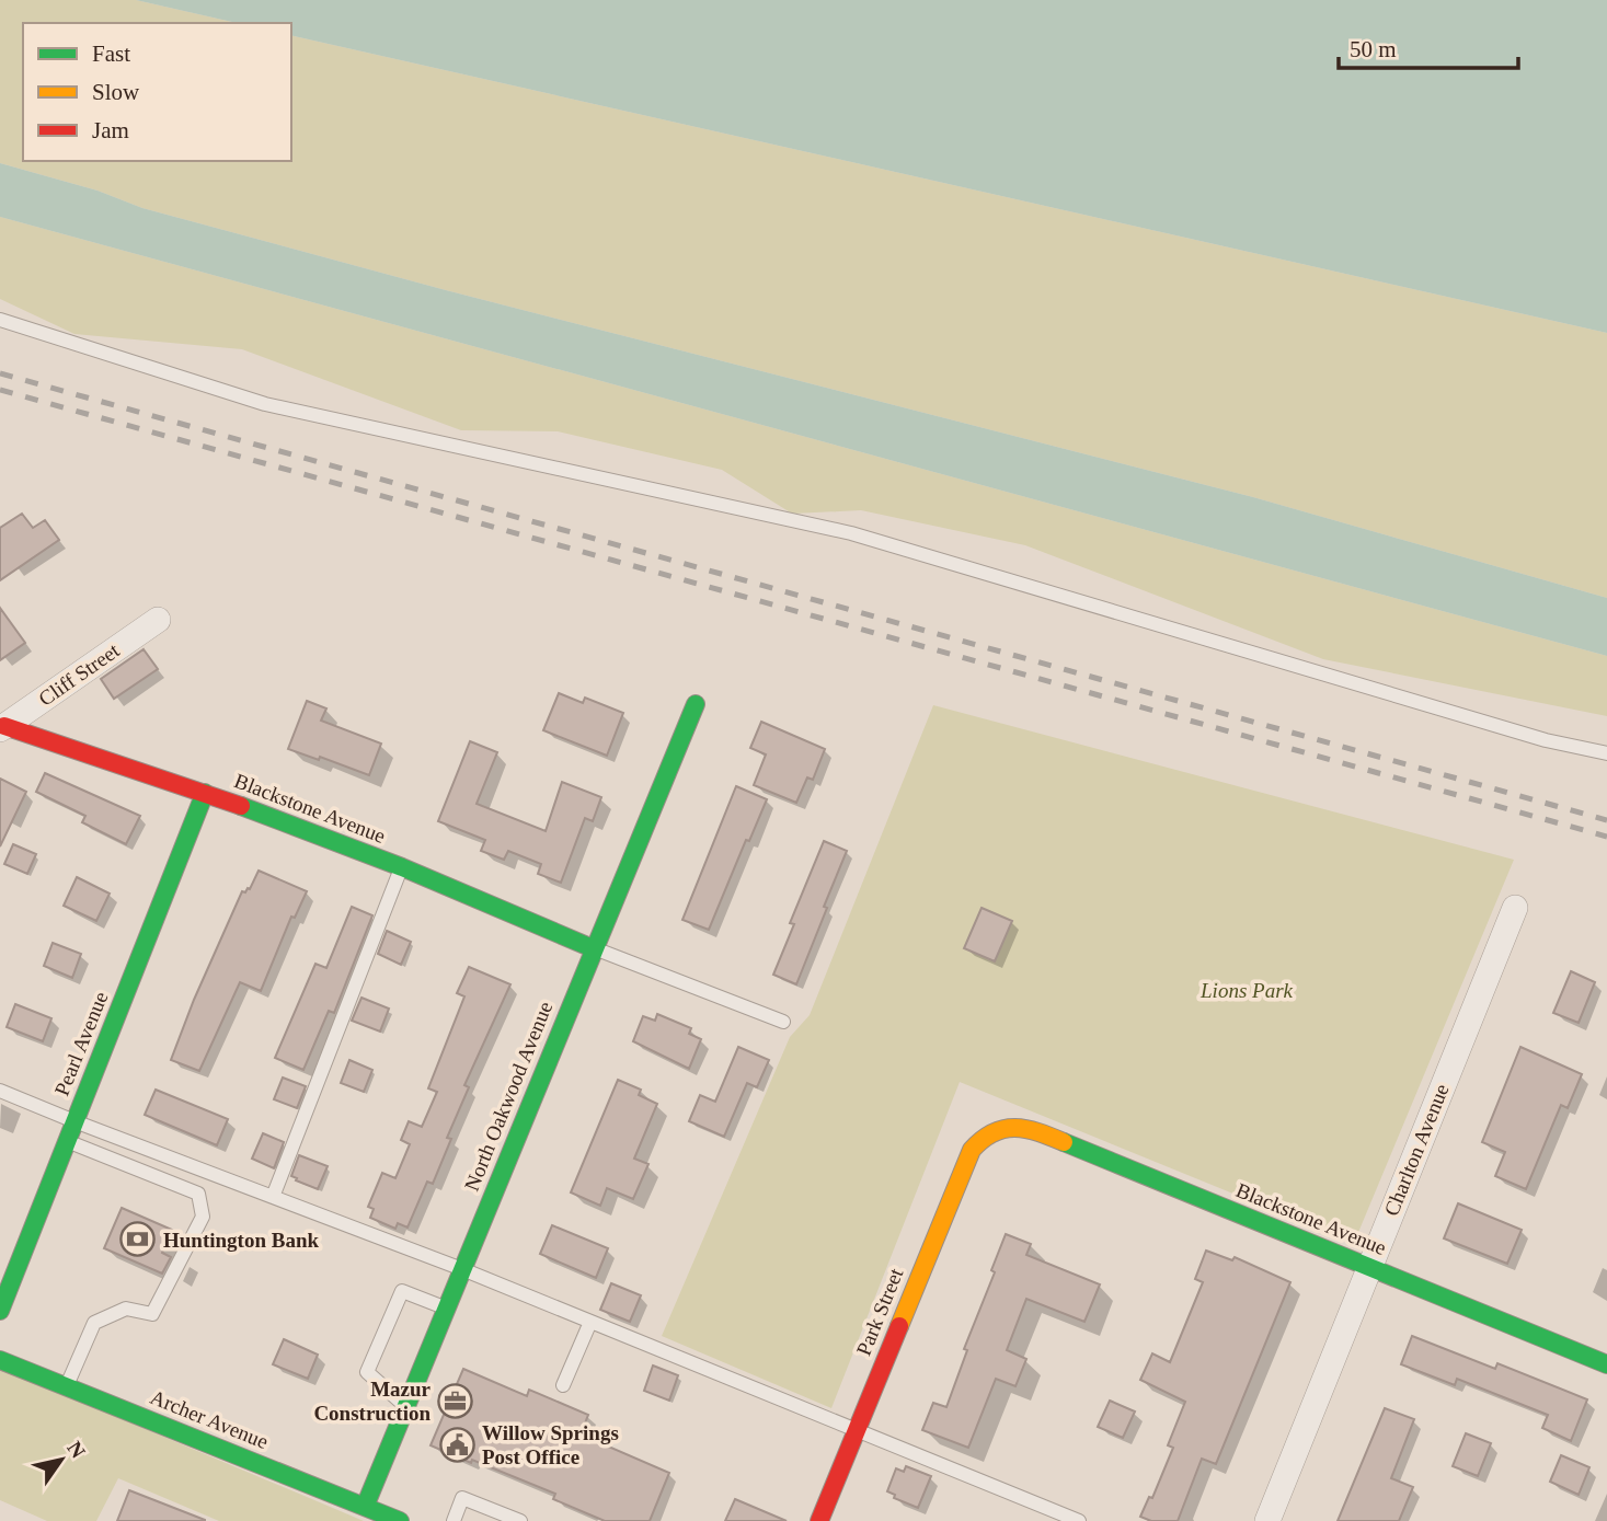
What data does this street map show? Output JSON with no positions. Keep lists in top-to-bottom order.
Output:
{
  "streets": {
    "street": [
      "Cliff Street",
      "Blackstone Avenue",
      "Pearl Avenue",
      "North Oakwood Avenue",
      "Charlton Avenue",
      "Park Street",
      "Archer Avenue"
    ]
  },
  "crossings": [
    ["Cliff Street", "Blackstone Avenue"],
    ["Blackstone Avenue", "Pearl Avenue"],
    ["Blackstone Avenue", "North Oakwood Avenue"],
    ["Blackstone Avenue", "Charlton Avenue"],
    ["Blackstone Avenue", "Park Street"],
    ["North Oakwood Avenue", "Archer Avenue"]
  ],
  "parks": ["Lions Park"],
  "places": {
    "bank": ["Huntington Bank"],
    "office": ["Mazur Construction"],
    "public building": ["Willow Springs Post Office"]
  },
  "legend": ["Fast", "Slow", "Jam"],
  "scale_bar": "50 m",
  "north": "top right"
}
